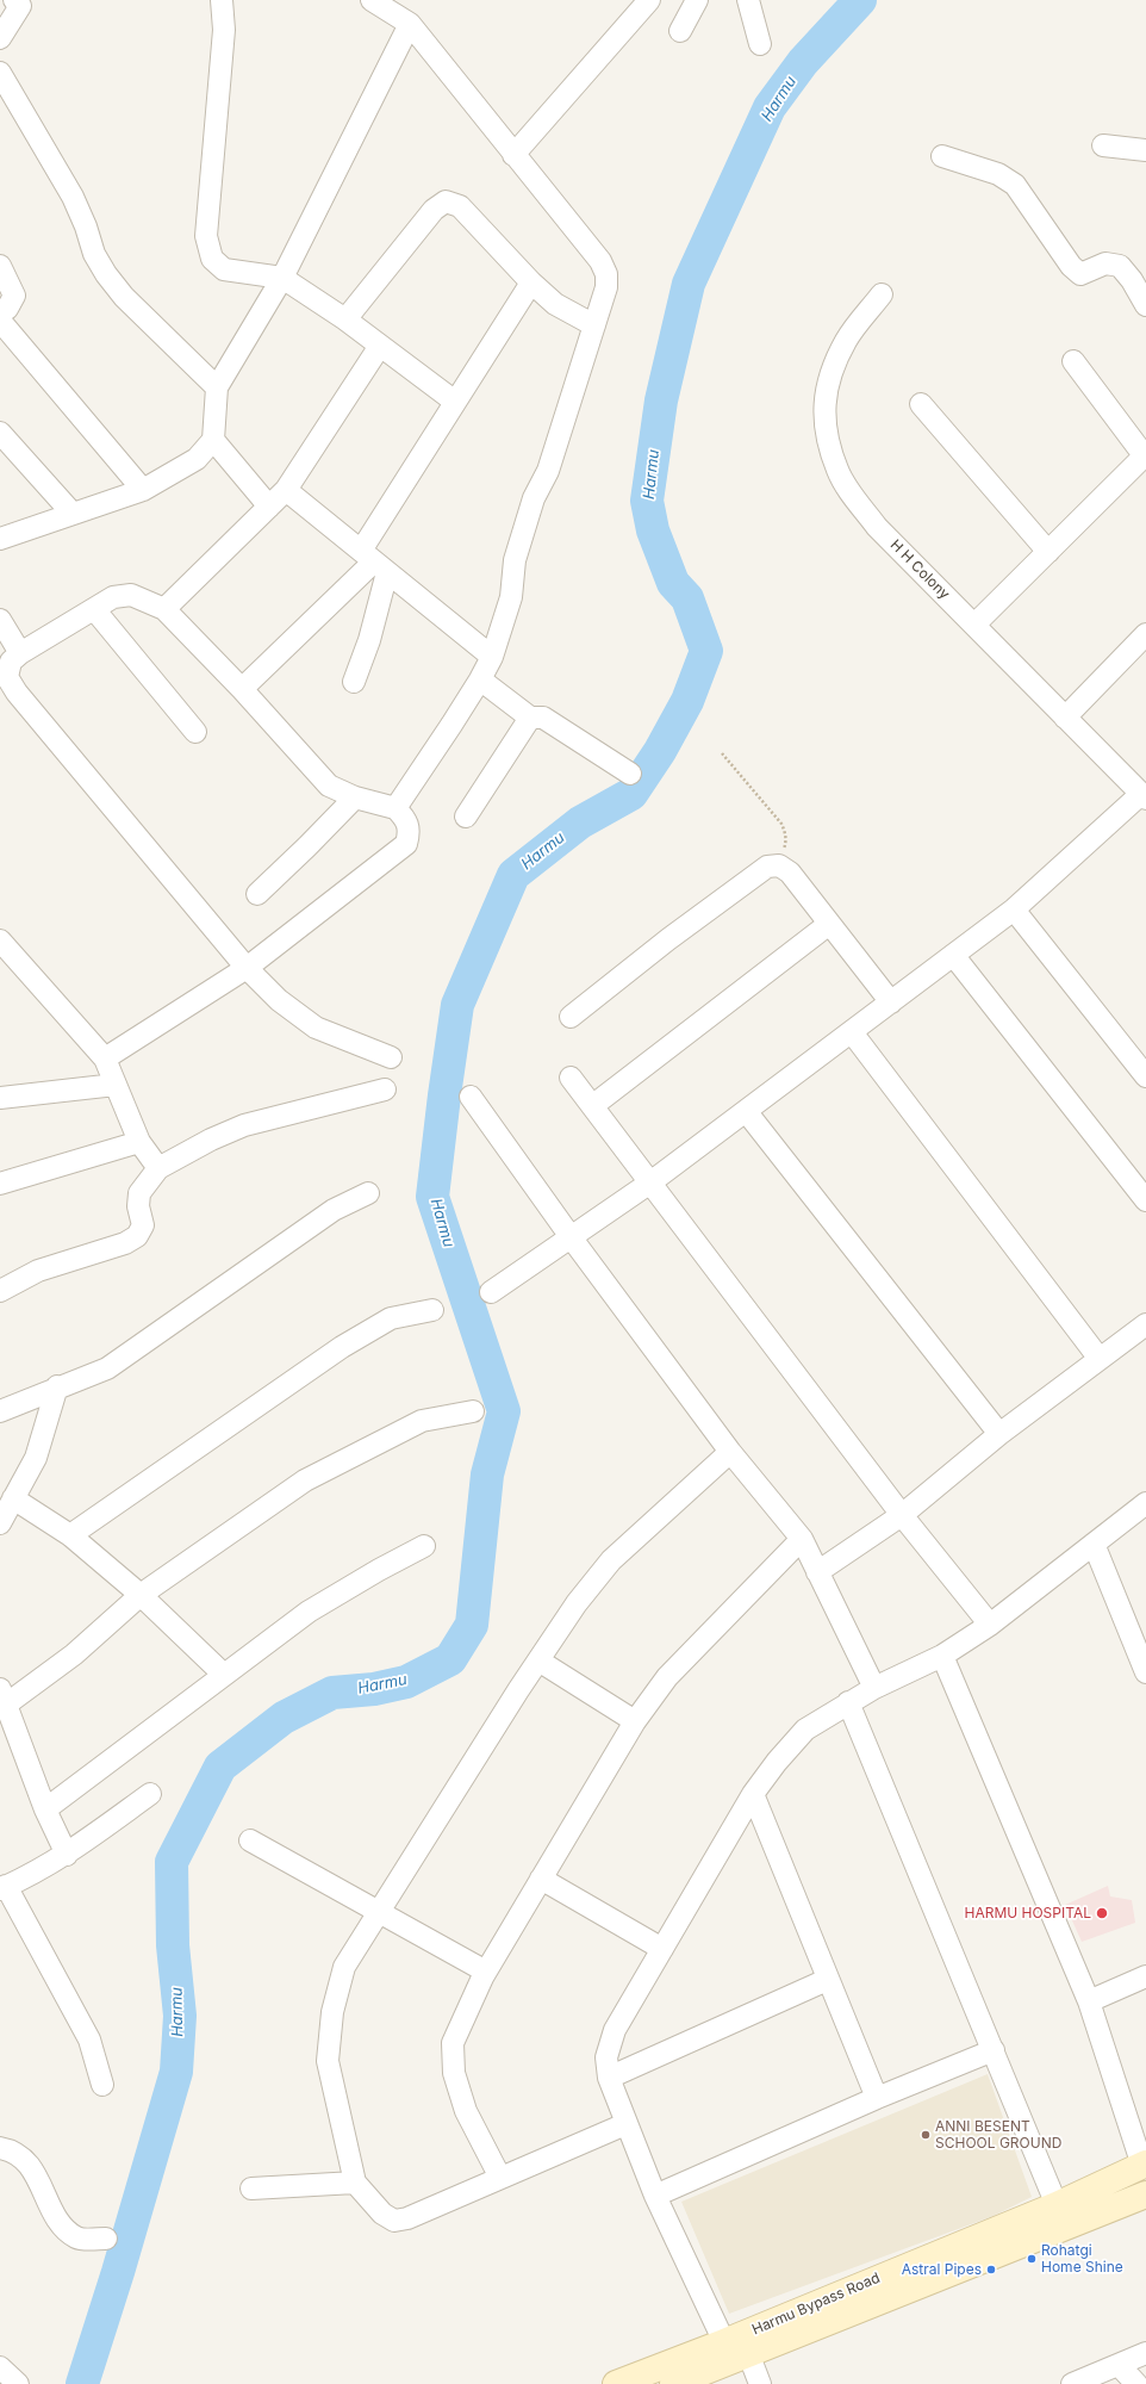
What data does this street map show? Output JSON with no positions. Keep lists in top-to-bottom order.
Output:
{
  "streets": {
    "main road": ["Harmu Bypass Road"],
    "street": ["H H Colony"]
  },
  "water": ["Harmu"],
  "places": [
    "HARMU HOSPITAL",
    "ANNI BESENT SCHOOL GROUND",
    "Rohatgi Home Shine",
    "Astral Pipes"
  ]
}
